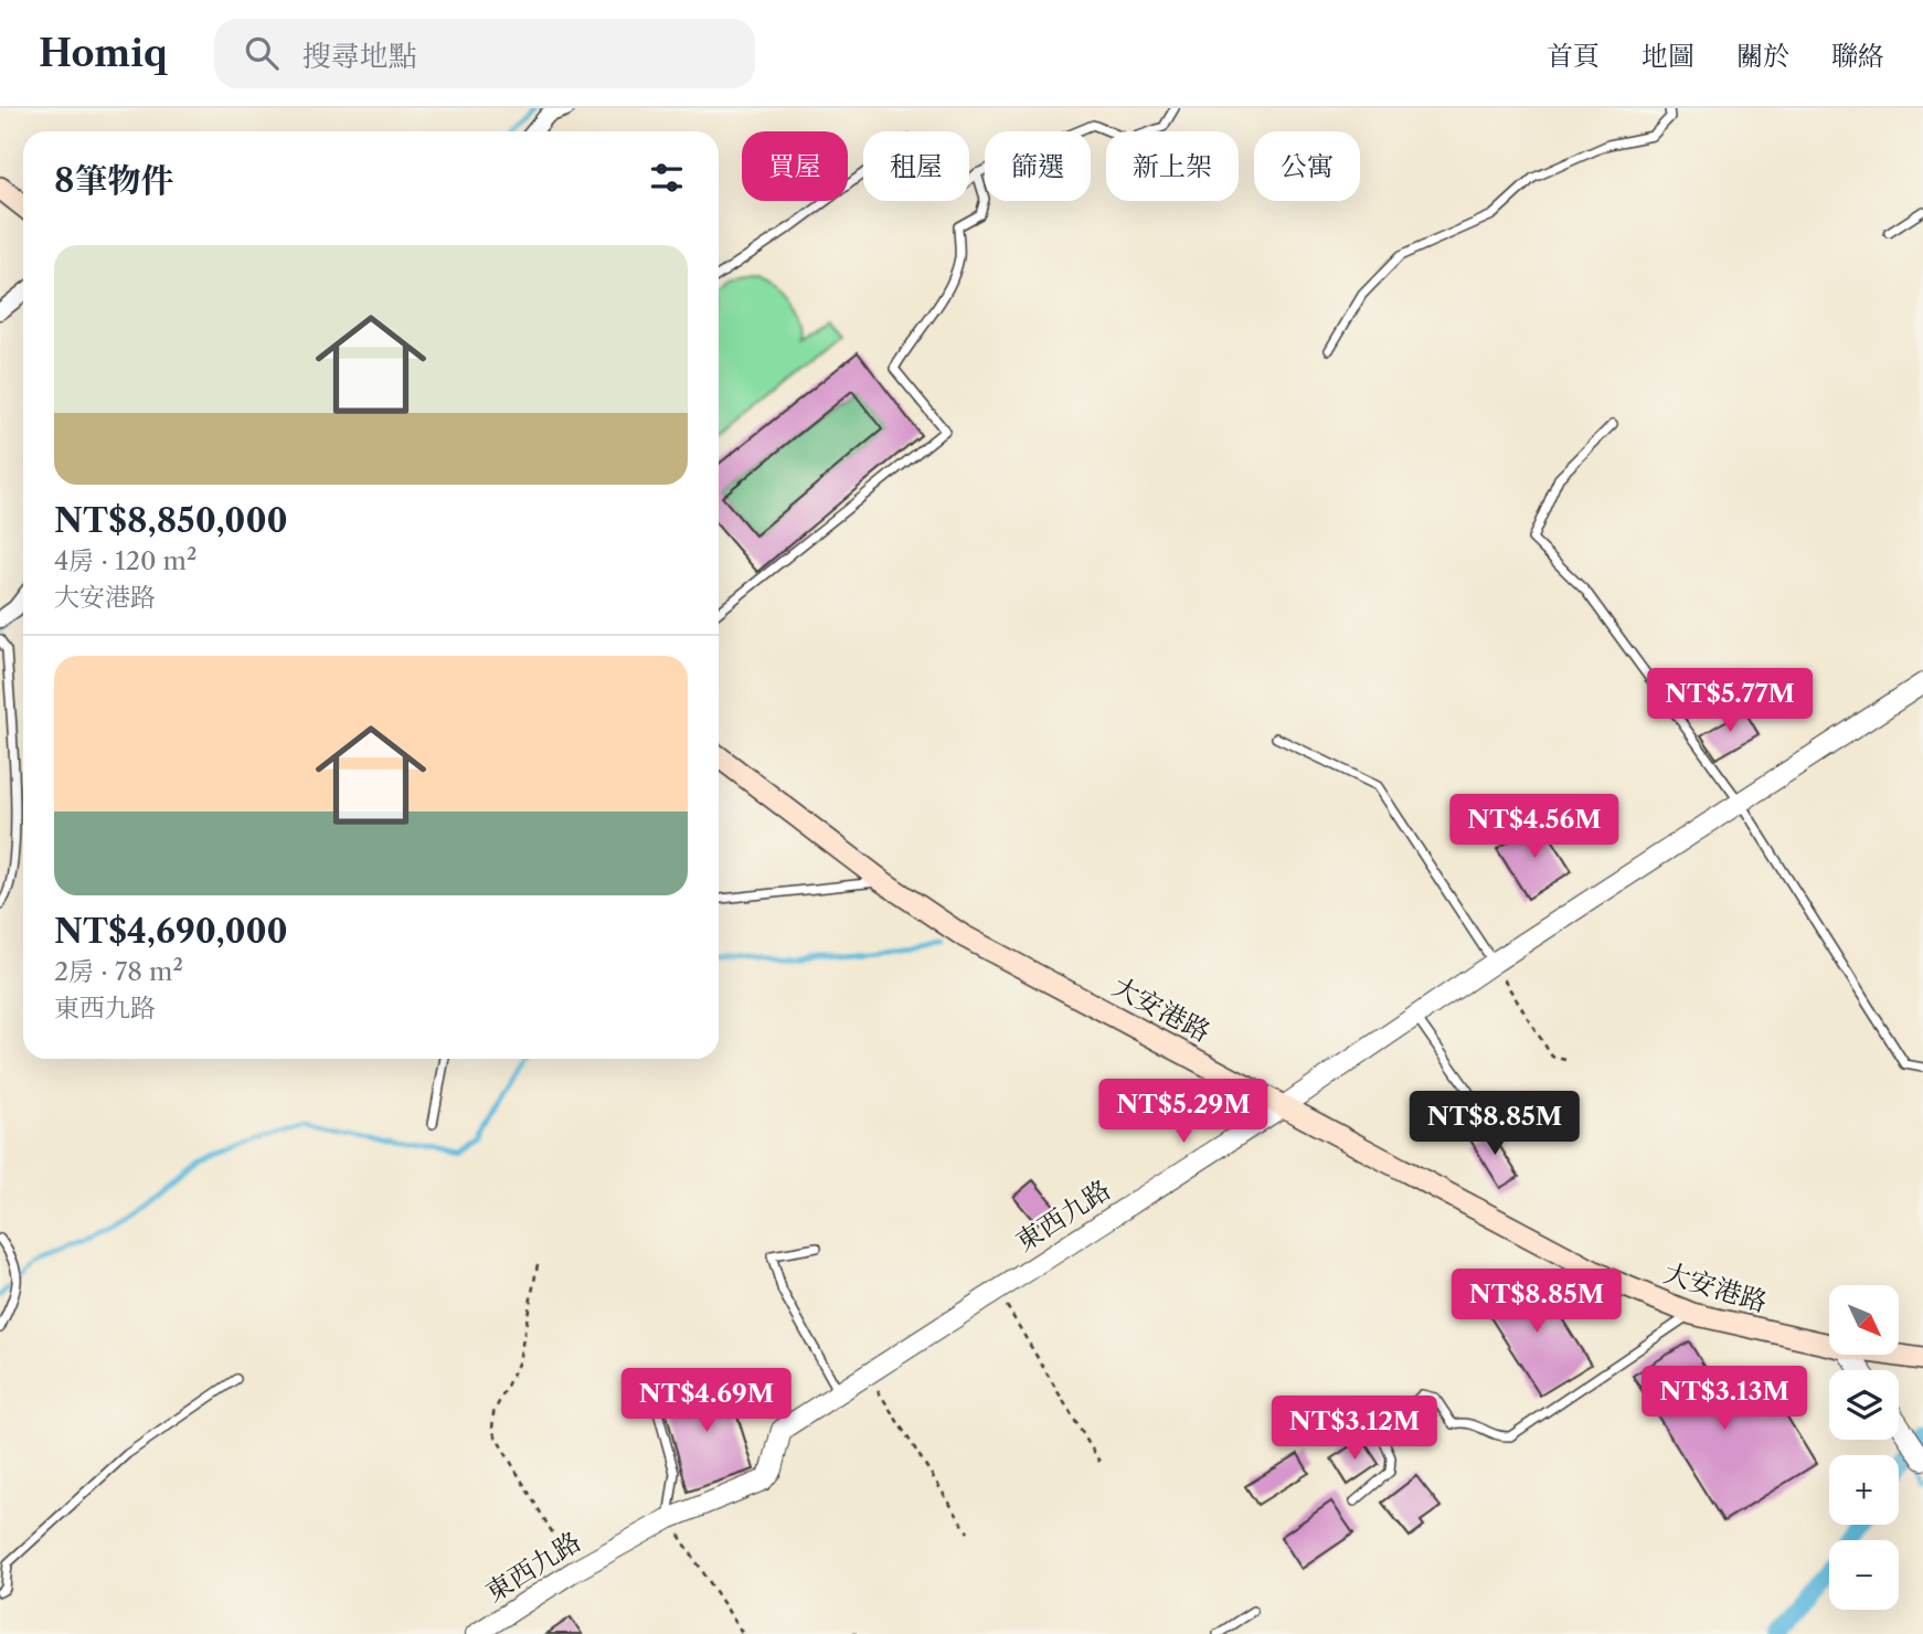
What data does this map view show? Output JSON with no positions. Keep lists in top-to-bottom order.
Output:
{
  "streets": {
    "main road": ["大安港路"],
    "street": ["東西九路"]
  },
  "crossings": [
    ["大安港路", "東西九路"]
  ],
  "north": "bottom right",
  "page": {
    "header": "Homiq",
    "search": "搜尋地點",
    "nav": [
      "首頁",
      "地圖",
      "關於",
      "聯絡"
    ],
    "chip": [
      "買屋",
      "租屋",
      "篩選",
      "新上架",
      "公寓"
    ],
    "heading": "8筆物件",
    "list": [
      {
        "name": "NT$8,850,000",
        "note": "4房 · 120 m² · 大安港路"
      },
      {
        "name": "NT$4,690,000",
        "note": "2房 · 78 m² · 東西九路"
      }
    ],
    "price": [
      "NT$5.77M",
      "NT$4.56M",
      "NT$5.29M",
      "NT$8.85M",
      "NT$8.85M",
      "NT$3.13M",
      "NT$4.69M",
      "NT$3.12M"
    ],
    "map_buttons": ["+", "−"]
  }
}
